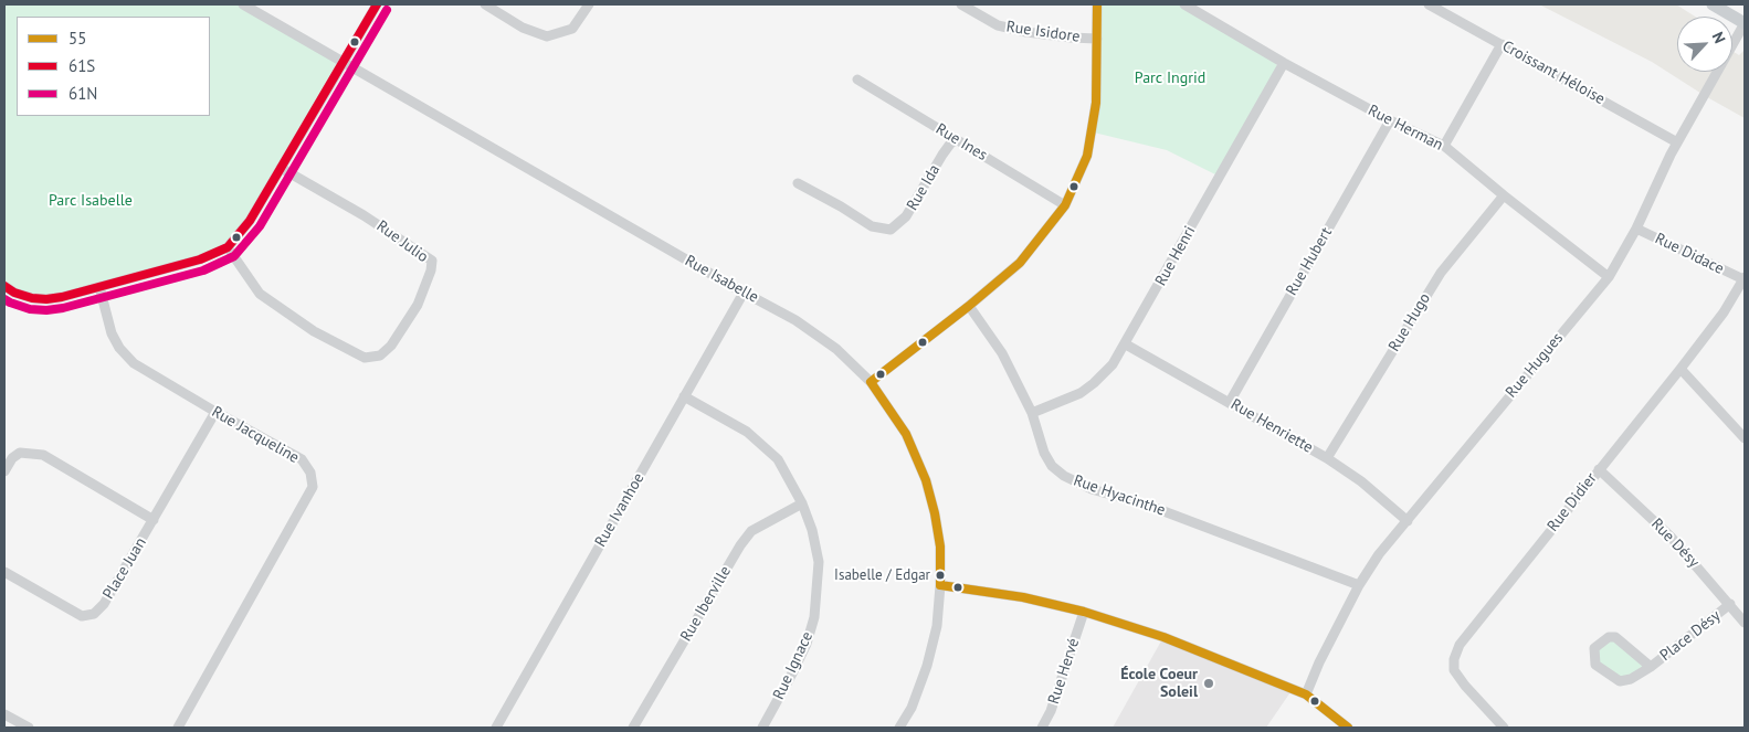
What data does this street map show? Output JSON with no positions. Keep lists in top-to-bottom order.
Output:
{
  "streets": {
    "street": [
      "Rue Isidore",
      "Croissant Héloise",
      "Rue Herman",
      "Rue Ines",
      "Rue Ida",
      "Rue Julio",
      "Rue Didace",
      "Rue Henri",
      "Rue Hubert",
      "Rue Isabelle",
      "Rue Hugo",
      "Rue Hugues",
      "Rue Henriette",
      "Rue Jacqueline",
      "Rue Hyacinthe",
      "Rue Didier",
      "Rue Ivanhoe",
      "Rue Désy",
      "Place Juan",
      "Rue Iberville",
      "Place Désy",
      "Rue Ignace",
      "Rue Hervé"
    ]
  },
  "crossings": [
    ["Croissant Héloise", "Rue Hugues"],
    ["Rue Herman", "Rue Henri"],
    ["Rue Herman", "Rue Hubert"],
    ["Rue Herman", "Rue Hugo"],
    ["Rue Herman", "Rue Hugues"],
    ["Rue Ines", "Rue Ida"],
    ["Rue Didace", "Rue Hugues"],
    ["Rue Didace", "Rue Didier"],
    ["Rue Henri", "Rue Henriette"],
    ["Rue Henri", "Rue Hyacinthe"],
    ["Rue Hubert", "Rue Henriette"],
    ["Rue Isabelle", "Rue Ivanhoe"],
    ["Rue Hugo", "Rue Henriette"],
    ["Rue Hugues", "Rue Henriette"],
    ["Rue Hugues", "Rue Hyacinthe"],
    ["Rue Jacqueline", "Place Juan"],
    ["Rue Didier", "Rue Désy"],
    ["Rue Ivanhoe", "Rue Ignace"],
    ["Rue Désy", "Place Désy"],
    ["Rue Iberville", "Rue Ignace"]
  ],
  "parks": ["Parc Ingrid", "Parc Isabelle"],
  "places": ["Isabelle / Edgar", "École Coeur Soleil"],
  "lines": ["transit line 55", "transit line 61S", "transit line 61N"],
  "legend": ["55", "61S", "61N"],
  "north": "top right"
}
